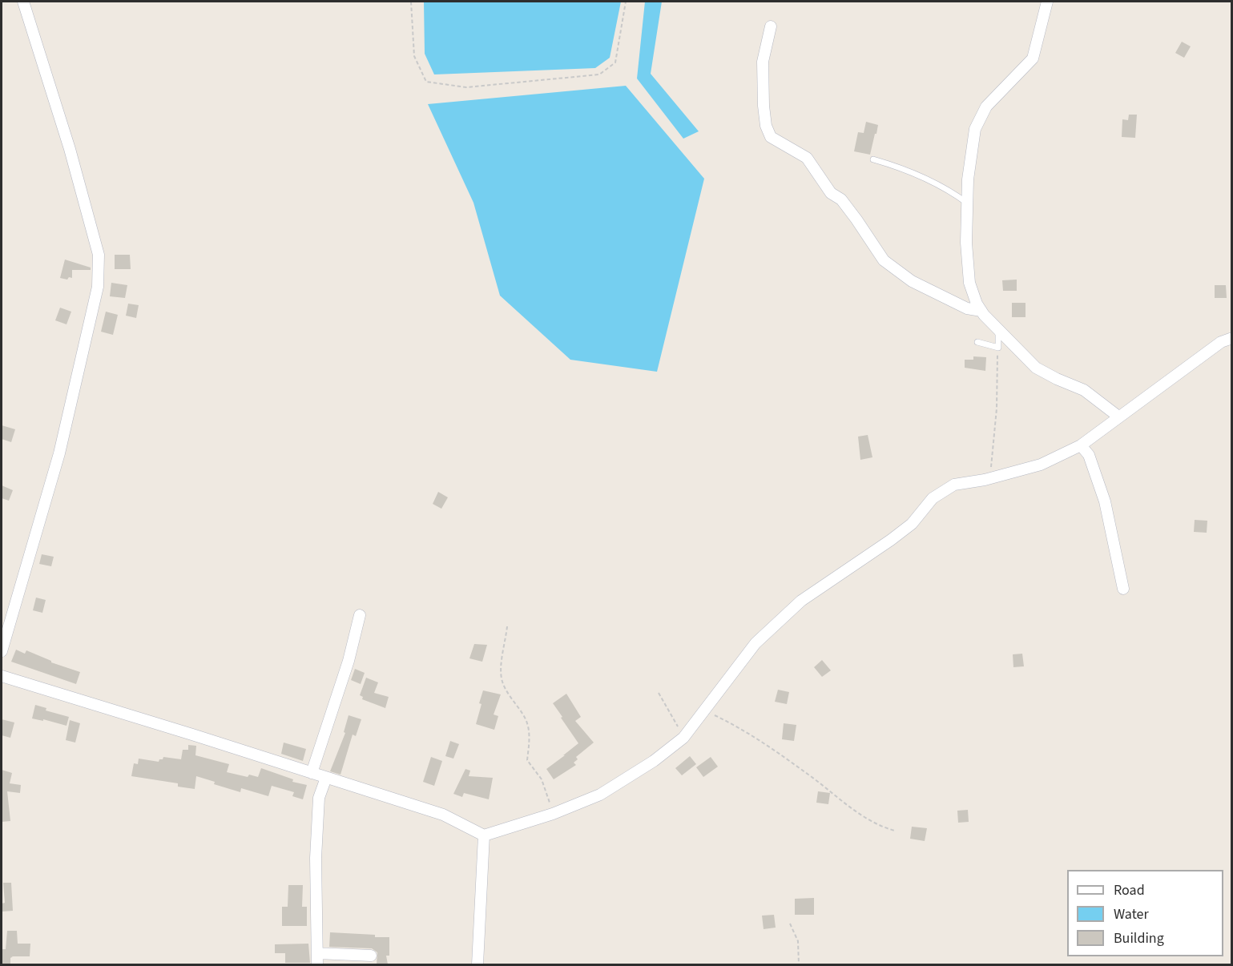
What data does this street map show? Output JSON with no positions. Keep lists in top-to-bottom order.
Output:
{
  "legend": ["Road", "Water", "Building"]
}
